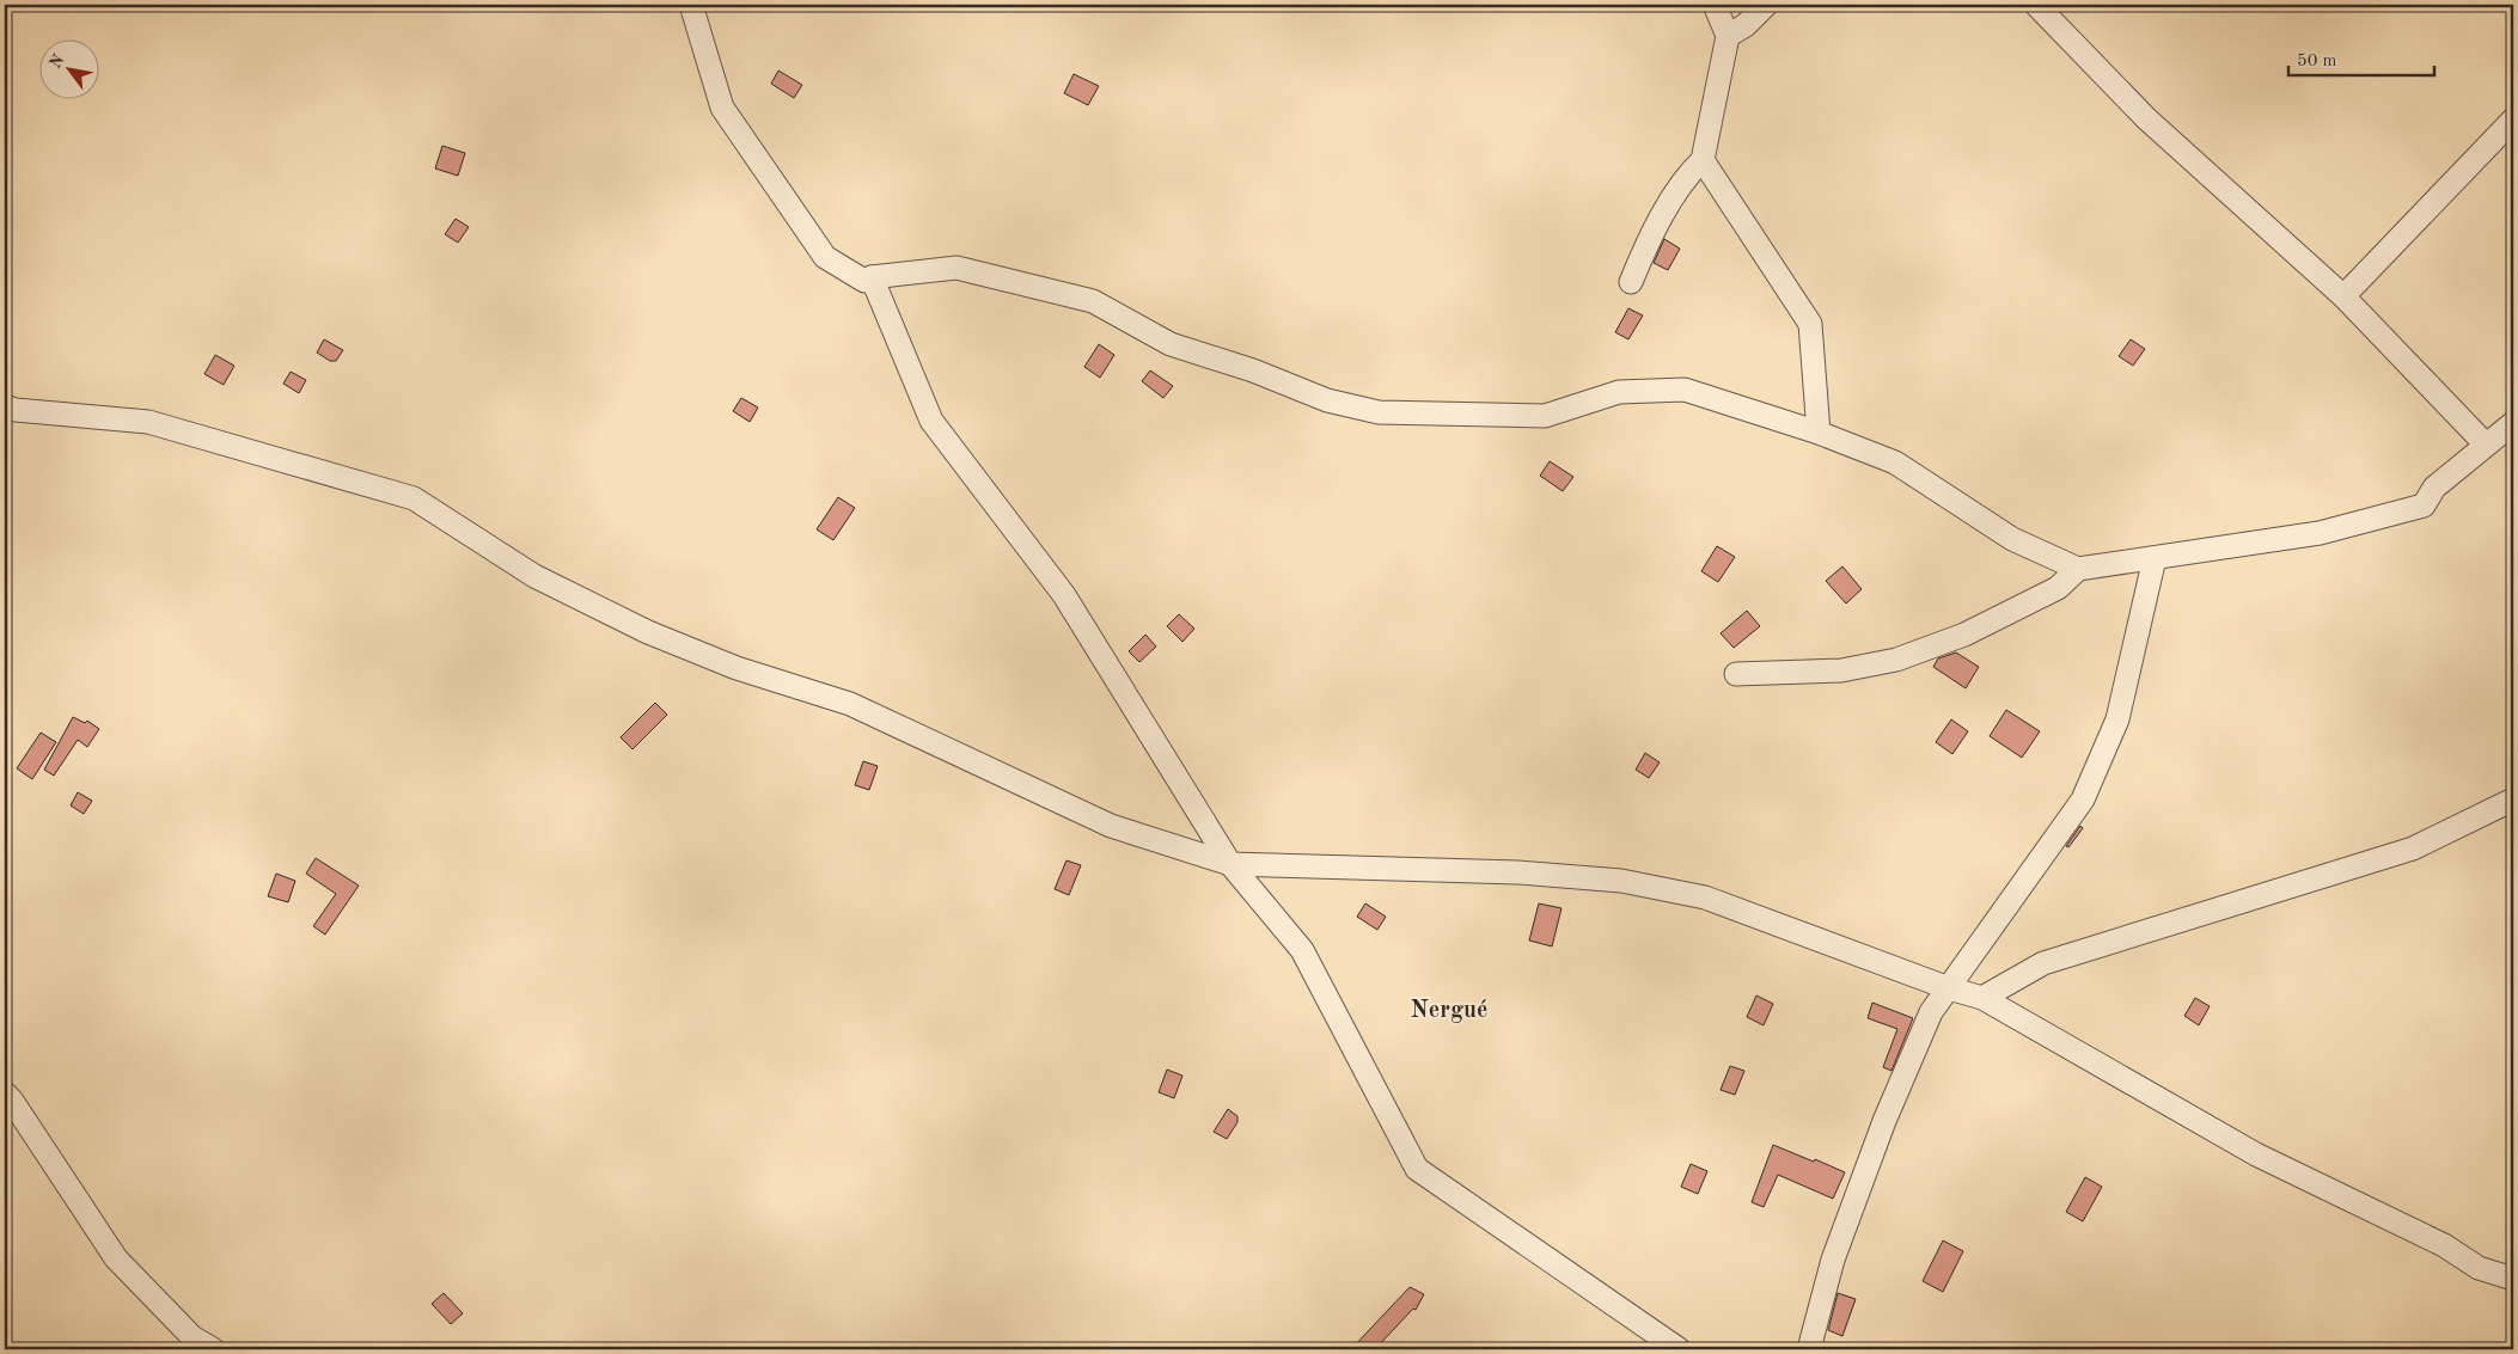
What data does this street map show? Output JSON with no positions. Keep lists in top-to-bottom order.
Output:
{
  "districts": ["Nergué"],
  "scale_bar": "50 m",
  "north": "top left"
}
